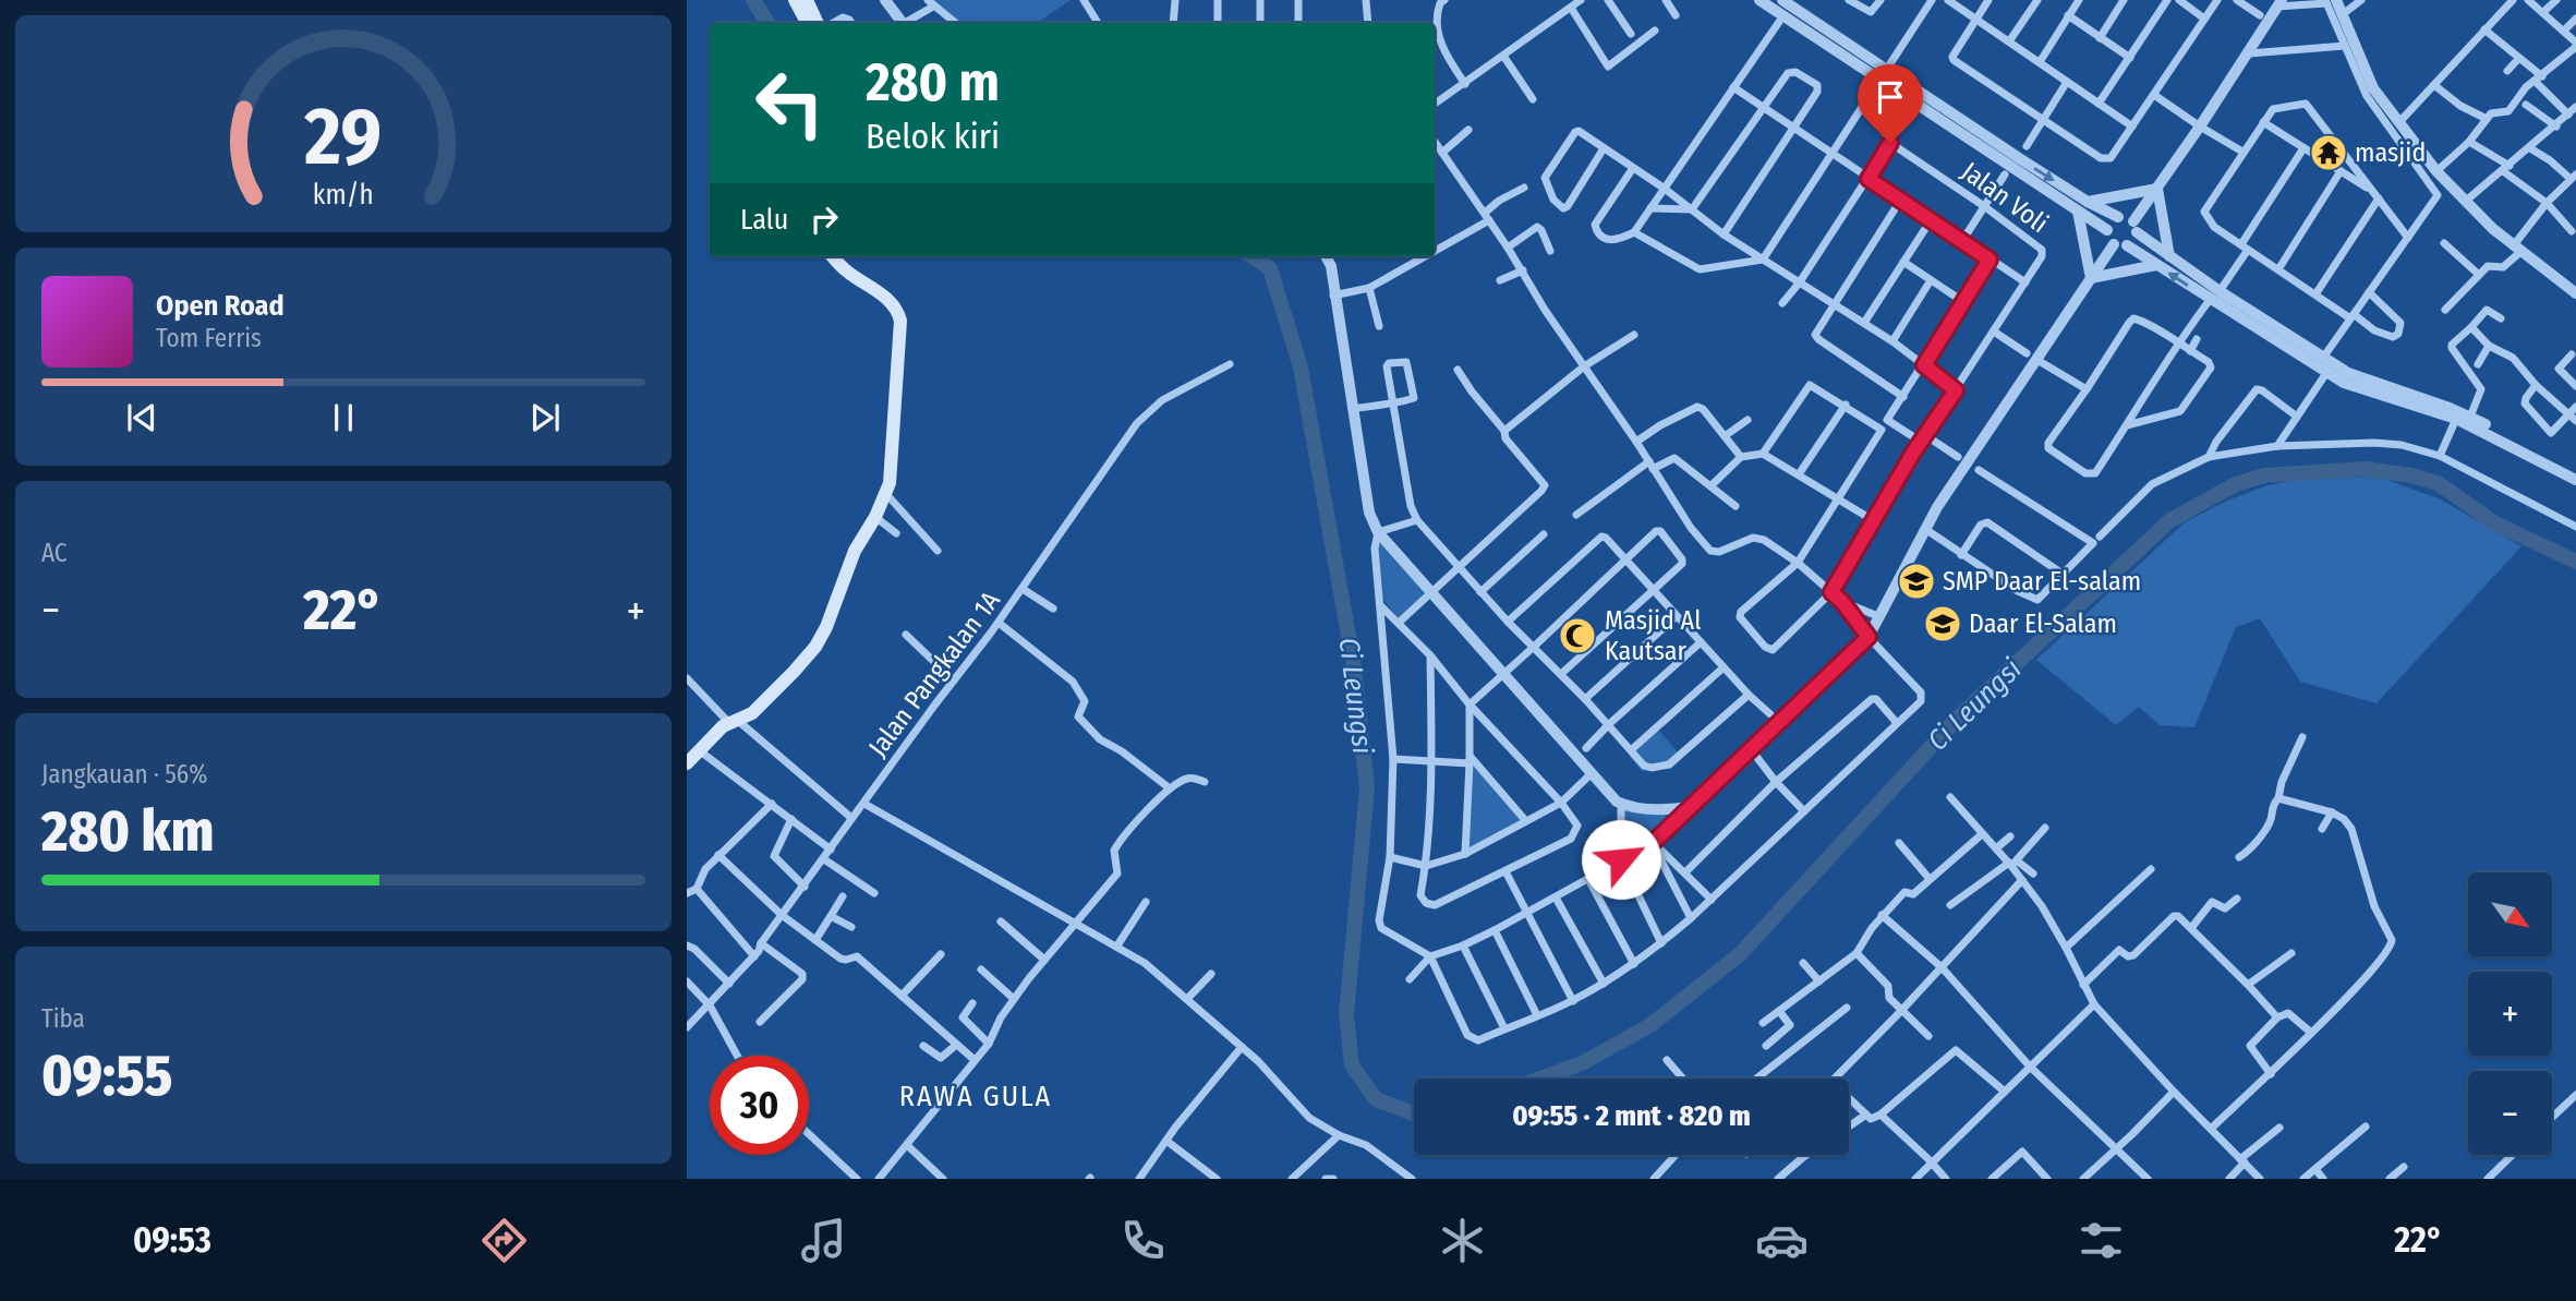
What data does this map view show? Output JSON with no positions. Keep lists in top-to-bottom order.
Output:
{
  "streets": {
    "street": ["Jalan Voli", "Jalan Pangkalan 1A"]
  },
  "districts": ["RAWA GULA"],
  "water": ["Ci Leungsi"],
  "places": {
    "temple": ["masjid"],
    "school or university": ["SMP Daar El-salam", "Daar El-Salam"],
    "mosque": ["Masjid Al Kautsar"]
  },
  "north": "bottom right",
  "page": {
    "turn": ["280 m", "Belok kiri"],
    "then": "Lalu",
    "song": ["Open Road", "Tom Ferris"],
    "tile": [
      "AC",
      ["Jangkauan · 56%", "280 km"],
      ["Tiba", "09:55"]
    ],
    "heat": ["−", "22°", "+"],
    "map_buttons": ["+", "−"],
    "limit": "30",
    "trip": "09:55 · 2 mnt · 820 m",
    "tabs": ["09:53", "22°"],
    "gauge": ["29", "km/h"]
  }
}
